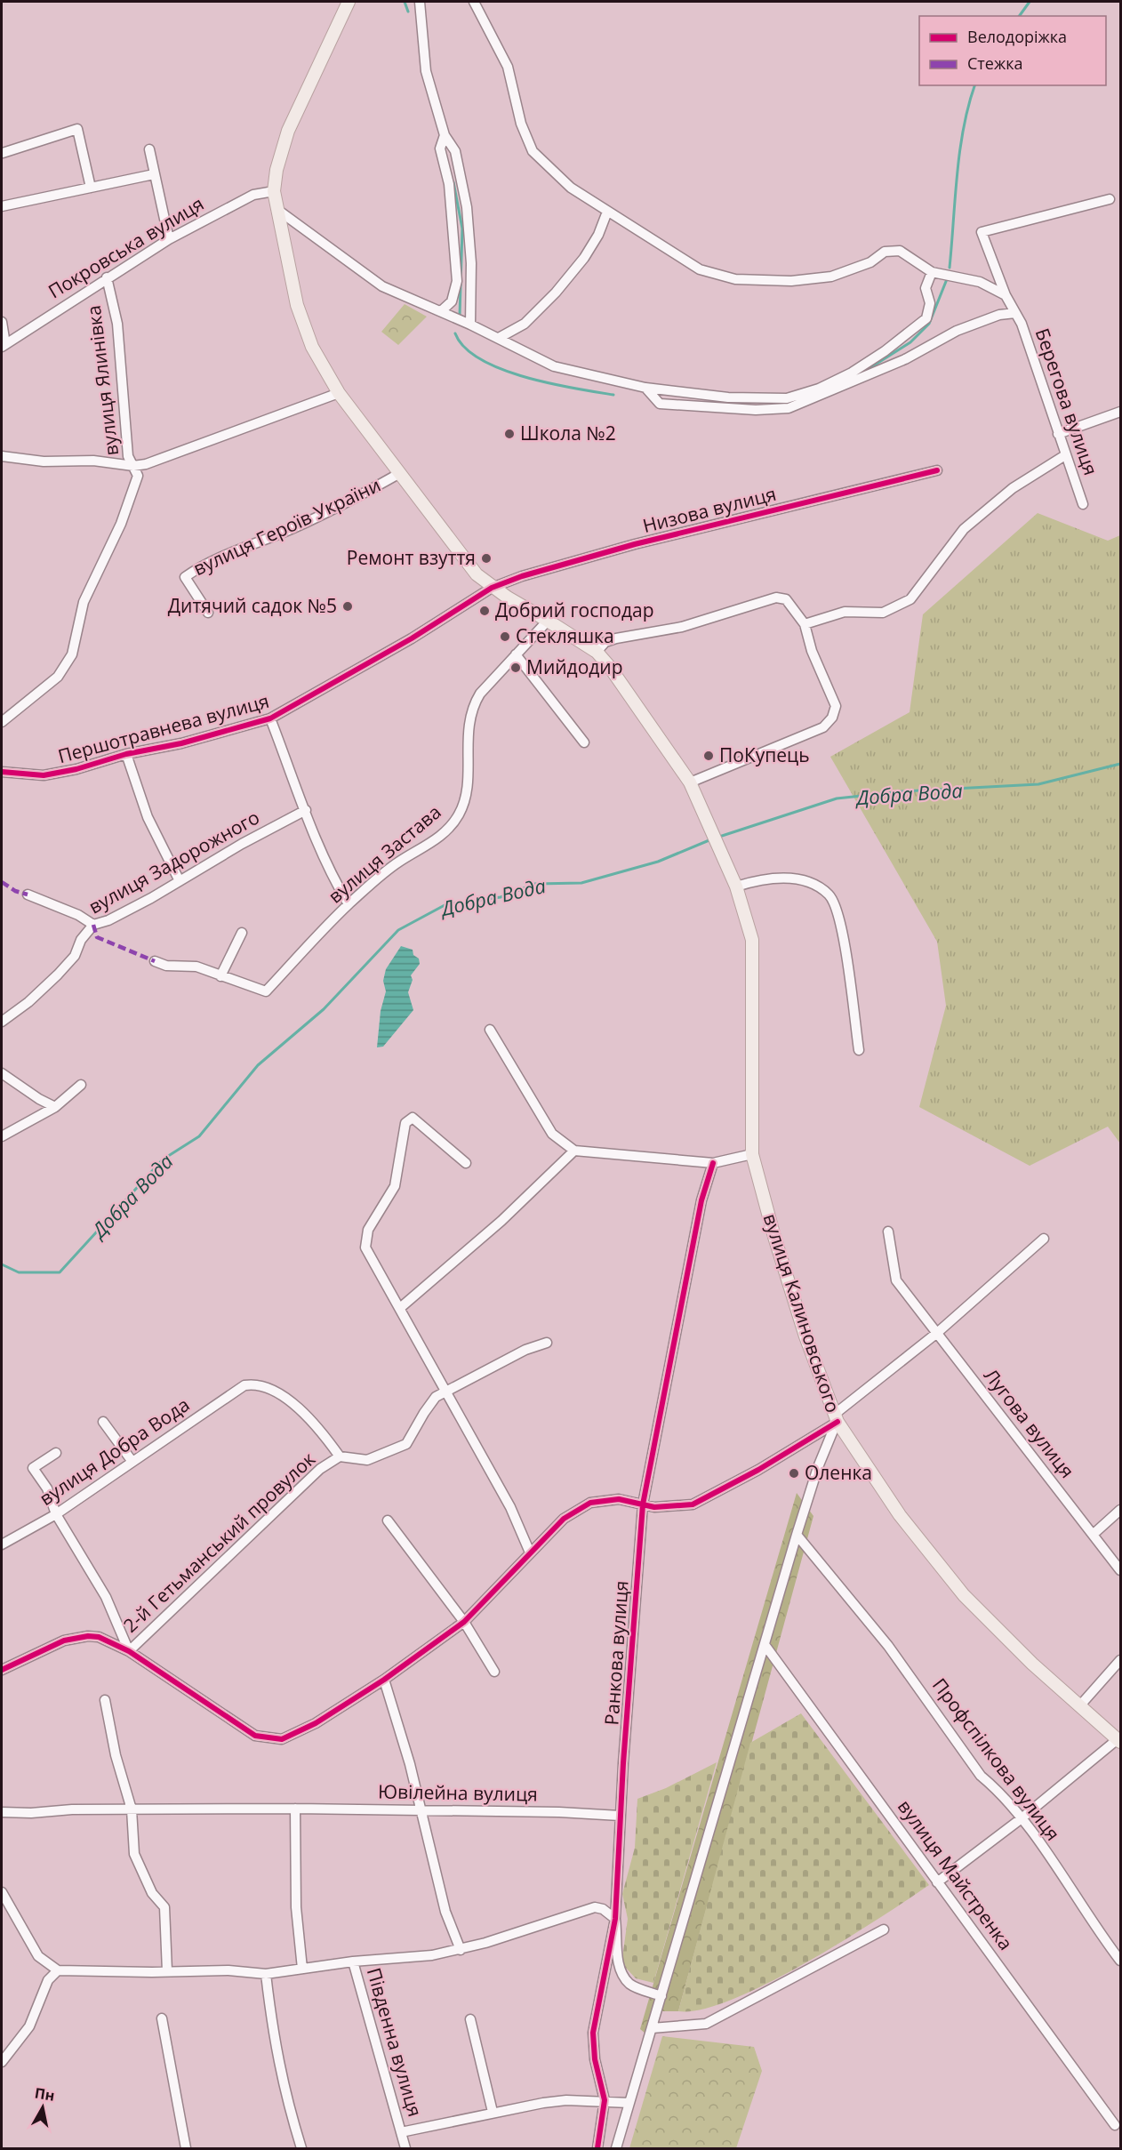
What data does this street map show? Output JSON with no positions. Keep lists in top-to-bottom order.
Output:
{
  "streets": {
    "main road": ["вулиця Героїв України", "вулиця Калиновського"],
    "street": [
      "Покровська вулиця",
      "вулиця Ялинівка",
      "Берегова вулиця",
      "Низова вулиця",
      "Першотравнева вулиця",
      "вулиця Застава",
      "вулиця Задорожного",
      "Лугова вулиця",
      "вулиця Добра Вода",
      "2-й Гетьманський провулок",
      "Ранкова вулиця",
      "Профспілкова вулиця",
      "Ювілейна вулиця",
      "вулиця Майстренка",
      "Південна вулиця"
    ]
  },
  "crossings": [
    ["Покровська вулиця", "вулиця Ялинівка"],
    ["Покровська вулиця", "вулиця Героїв України"],
    ["Берегова вулиця", "вулиця Героїв України"],
    ["Низова вулиця", "вулиця Героїв України"],
    ["Низова вулиця", "Першотравнева вулиця"],
    ["вулиця Героїв України", "Першотравнева вулиця"],
    ["вулиця Героїв України", "вулиця Застава"],
    ["вулиця Героїв України", "вулиця Калиновського"],
    ["вулиця Добра Вода", "2-й Гетьманський провулок"],
    ["Ранкова вулиця", "Ювілейна вулиця"],
    ["Ранкова вулиця", "Південна вулиця"]
  ],
  "water": ["Добра Вода"],
  "places": [
    "Школа №2",
    "Ремонт взуття",
    "Дитячий садок №5",
    "Добрий господар",
    "Стекляшка",
    "Мийдодир",
    "ПоКупець",
    "Оленка"
  ],
  "legend": ["Велодоріжка", "Стежка"],
  "north": "top"
}
